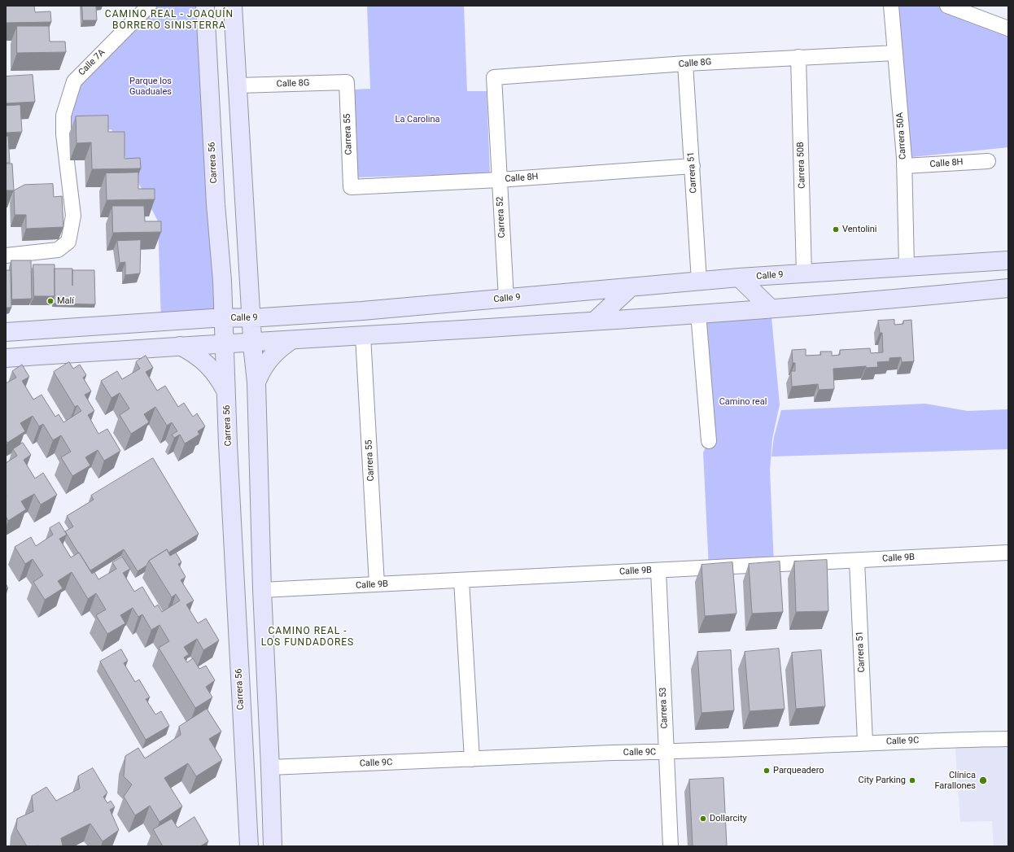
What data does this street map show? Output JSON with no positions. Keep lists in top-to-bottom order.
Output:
{
  "streets": {
    "main road": ["Carrera 56", "Calle 9"],
    "street": [
      "Calle 7A",
      "Calle 8G",
      "Carrera 55",
      "Carrera 50A",
      "Calle 8H",
      "Carrera 50B",
      "Carrera 51",
      "Carrera 52",
      "Calle 9B",
      "Carrera 53",
      "Calle 9C"
    ]
  },
  "crossings": [
    ["Calle 8G", "Carrera 55"],
    ["Calle 8G", "Carrera 50A"],
    ["Calle 8G", "Carrera 50B"],
    ["Calle 8G", "Carrera 51"],
    ["Calle 8G", "Carrera 52"],
    ["Carrera 55", "Calle 8H"],
    ["Carrera 55", "Calle 9B"],
    ["Carrera 50A", "Calle 8H"],
    ["Carrera 50A", "Calle 9"],
    ["Carrera 56", "Calle 9"],
    ["Calle 8H", "Carrera 51"],
    ["Calle 8H", "Carrera 52"],
    ["Carrera 50B", "Calle 9"],
    ["Carrera 51", "Calle 9"],
    ["Carrera 51", "Calle 9B"],
    ["Carrera 51", "Calle 9C"],
    ["Carrera 52", "Calle 9"],
    ["Calle 9B", "Carrera 53"],
    ["Carrera 53", "Calle 9C"]
  ],
  "districts": ["CAMINO REAL - JOAQUÍN BORRERO SINISTERRA", "CAMINO REAL - LOS FUNDADORES"],
  "parks": ["Parque los Guaduales", "La Carolina", "Camino real"],
  "places": [
    "Ventolini",
    "Malí",
    "Parqueadero",
    "City Parking",
    "Clínica Farallones",
    "Dollarcity"
  ]
}
